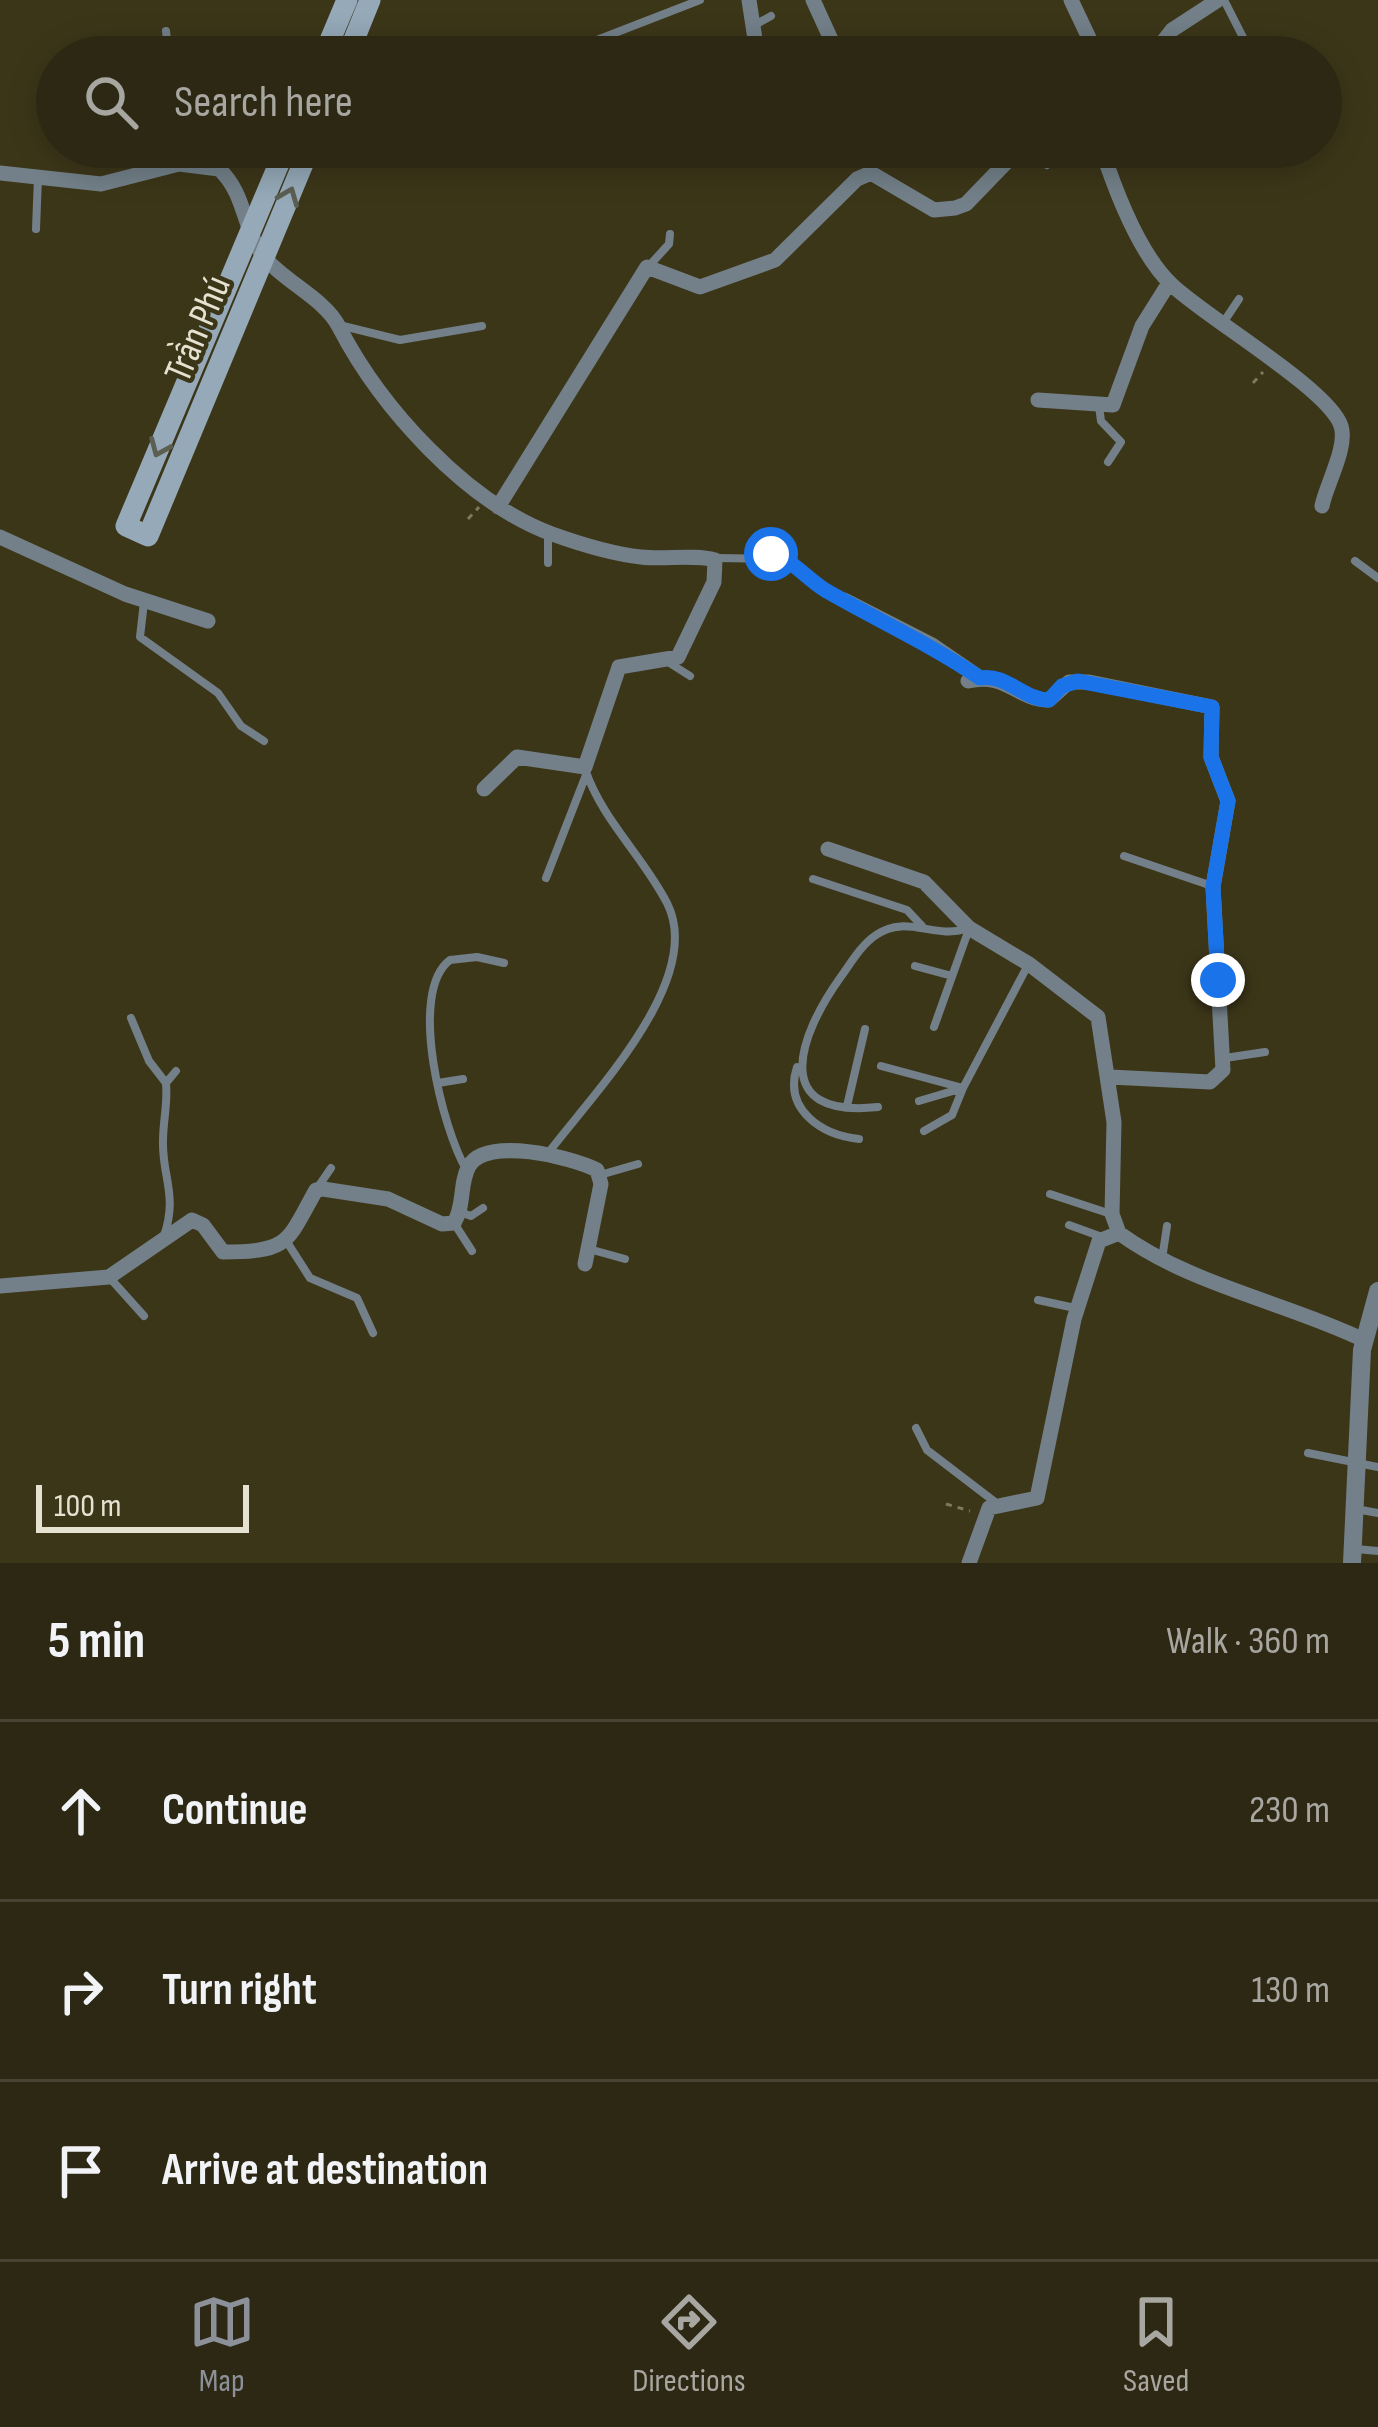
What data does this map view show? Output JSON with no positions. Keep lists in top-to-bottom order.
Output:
{
  "streets": {
    "main road": ["Trần Phú"]
  },
  "scale_bar": "100 m",
  "page": {
    "search": "Search here",
    "scale": "100 m",
    "heading": ["5 min", "Walk · 360 m"],
    "list": [
      ["Continue", "230 m"],
      ["Turn right", "130 m"],
      "Arrive at destination"
    ],
    "nav": ["Map", "Directions", "Saved"]
  }
}
